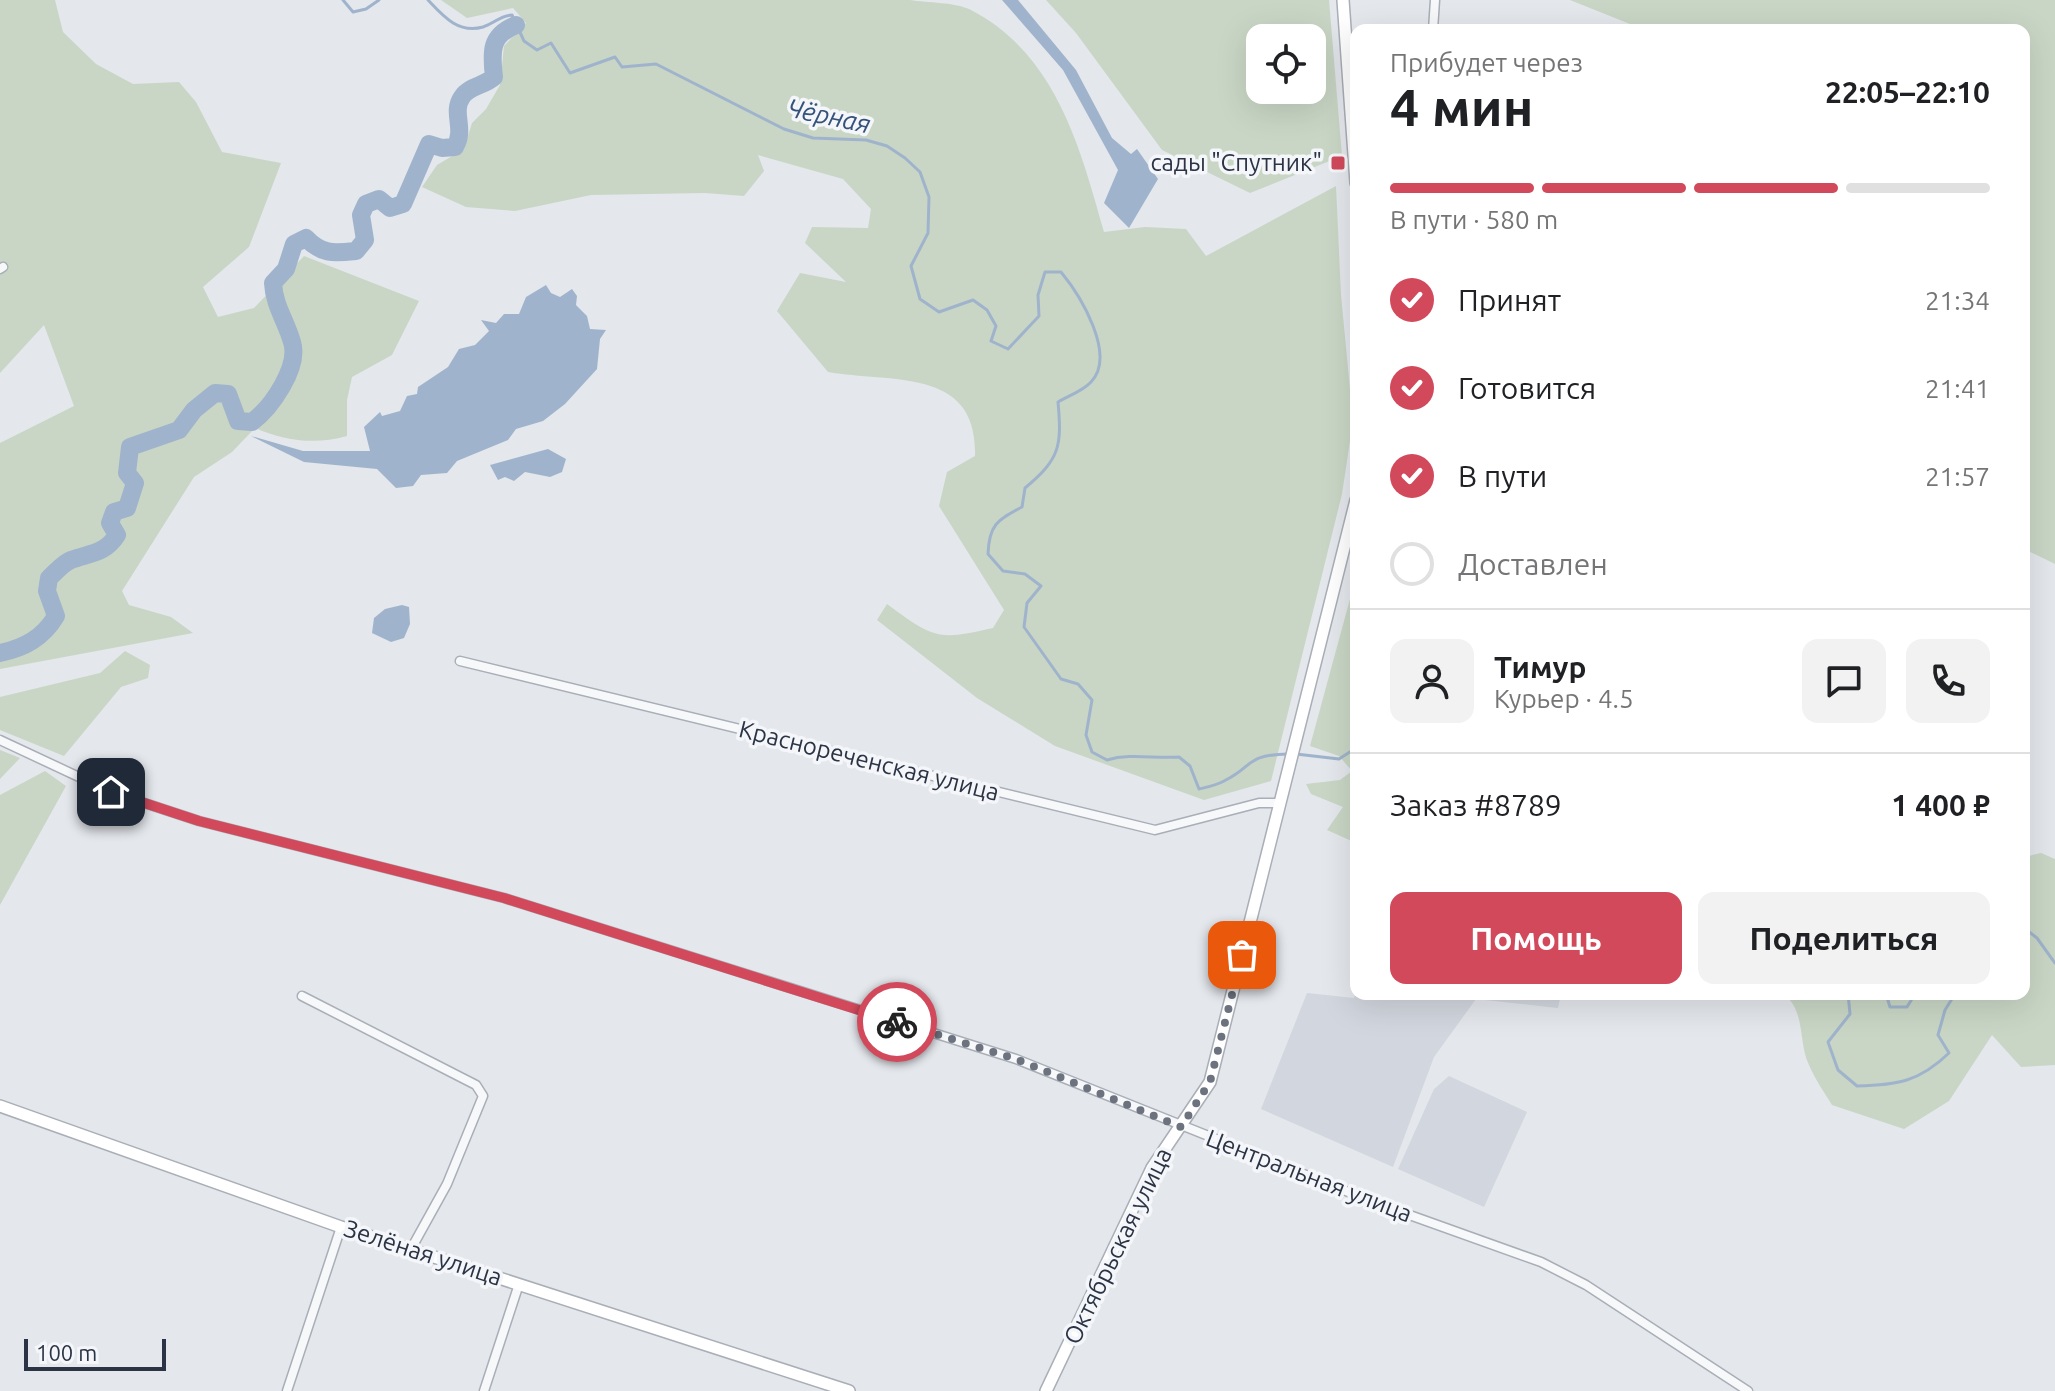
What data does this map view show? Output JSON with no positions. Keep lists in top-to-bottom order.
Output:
{
  "streets": {
    "main road": ["Октябрьская улица", "Зелёная улица"],
    "street": ["Краснореченская улица", "Центральная улица"]
  },
  "crossings": [
    ["Краснореченская улица", "Октябрьская улица"],
    ["Центральная улица", "Октябрьская улица"]
  ],
  "water": ["Чёрная"],
  "places": {
    "transit": ["сады \"Спутник\""]
  },
  "scale_bar": "100 m",
  "page": {
    "heading": ["4 мин", "Прибудет через", "22:05–22:10"],
    "panel": [
      "Тимур",
      "Курьер · 4.5",
      "Заказ #8789",
      "1 400 ₽"
    ],
    "bar": "В пути · 580 m",
    "list": [
      ["Принят", "21:34"],
      ["Готовится", "21:41"],
      ["В пути", "21:57"],
      "Доставлен"
    ],
    "buttons": ["Помощь", "Поделиться"],
    "scale": "100 m"
  }
}
